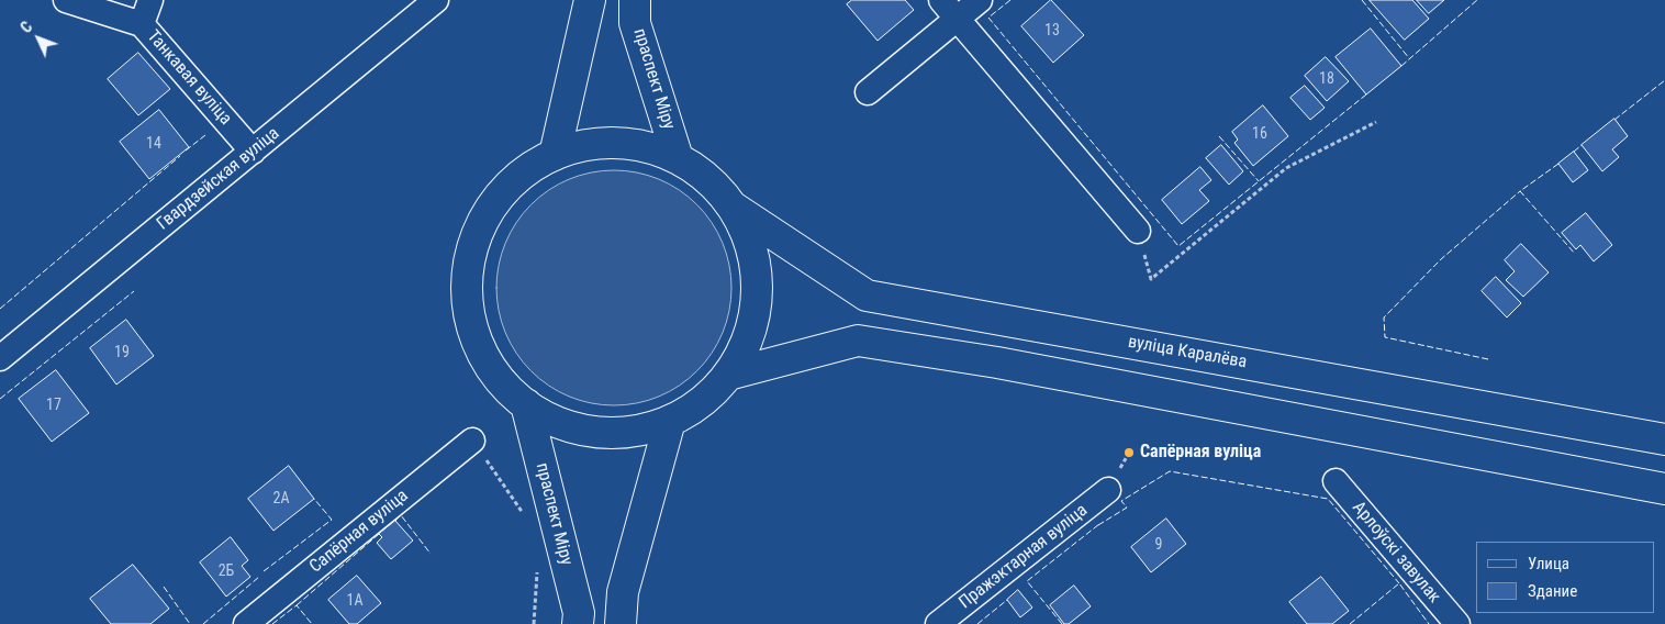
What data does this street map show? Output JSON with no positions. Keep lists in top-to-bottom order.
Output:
{
  "streets": {
    "main road": ["праспект Міру", "вуліца Каралёва"],
    "street": [
      "Танкавая вуліца",
      "Гвардзейская вуліца",
      "Сапёрная вуліца",
      "Арлоўскі завулак",
      "Пражэктарная вуліца"
    ]
  },
  "crossings": [
    ["Танкавая вуліца", "Гвардзейская вуліца"],
    ["праспект Міру", "вуліца Каралёва"]
  ],
  "places": ["Сапёрная вуліца"],
  "house_numbers": [
    "13",
    "18",
    "16",
    "14",
    "19",
    "17",
    "2А",
    "9",
    "2Б",
    "1А"
  ],
  "legend": ["Улица", "Здание"],
  "north": "top left"
}
